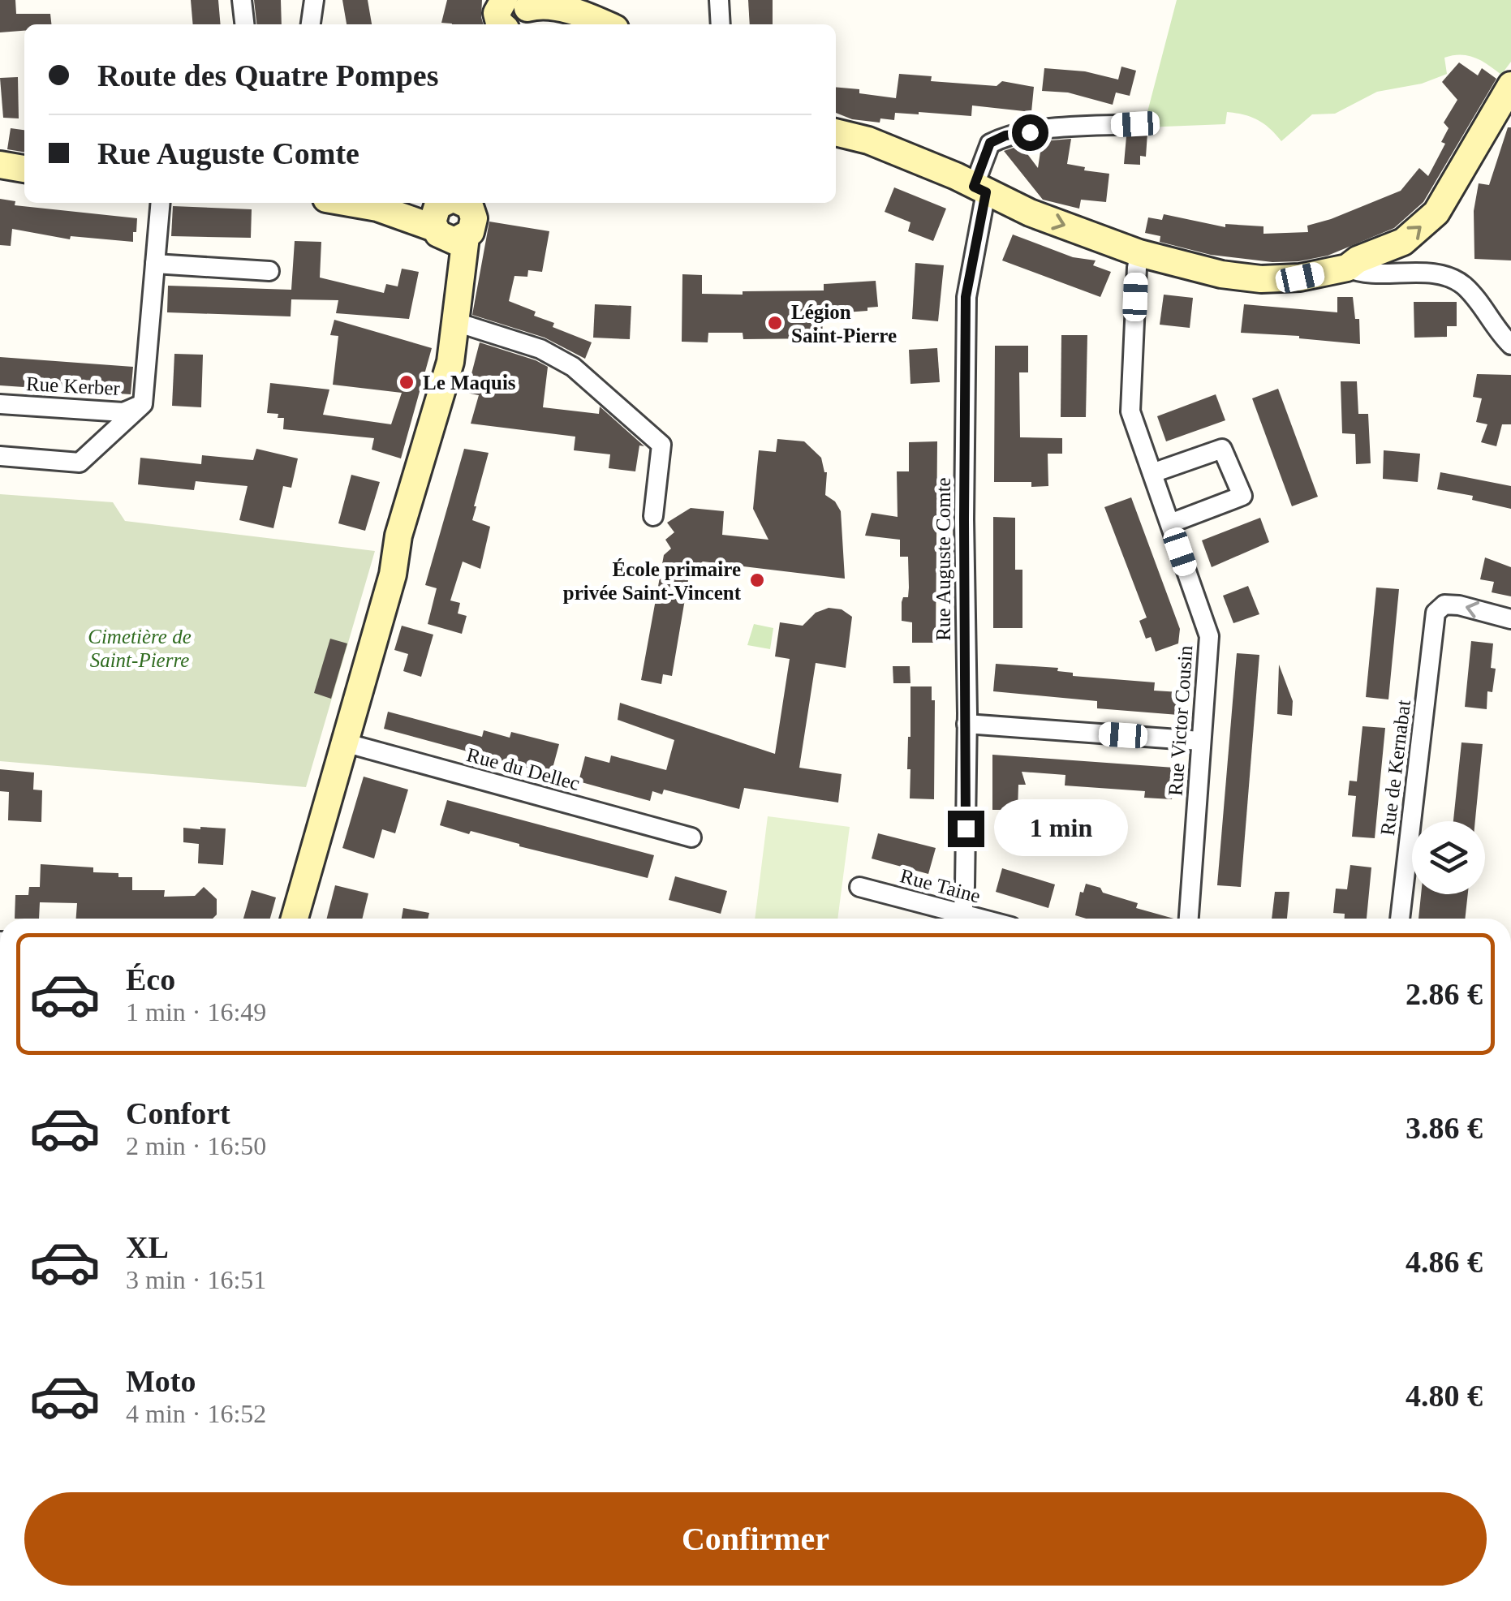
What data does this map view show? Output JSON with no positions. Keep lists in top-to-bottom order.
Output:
{
  "streets": {
    "street": [
      "Rue Kerber",
      "Rue Auguste Comte",
      "Rue Victor Cousin",
      "Rue de Kernabat",
      "Rue du Dellec",
      "Rue Taine"
    ]
  },
  "one_way": ["Rue de Kernabat"],
  "parks": ["Cimetière de Saint-Pierre"],
  "places": ["Légion Saint-Pierre", "Le Maquis", "École primaire privée Saint-Vincent"],
  "page": {
    "banner": ["Route des Quatre Pompes", "Rue Auguste Comte"],
    "bubble": "1 min",
    "list": [
      {
        "name": "Éco",
        "note": "1 min · 16:49",
        "value": "2.86 €"
      },
      {
        "name": "Confort",
        "note": "2 min · 16:50",
        "value": "3.86 €"
      },
      {
        "name": "XL",
        "note": "3 min · 16:51",
        "value": "4.86 €"
      },
      {
        "name": "Moto",
        "note": "4 min · 16:52",
        "value": "4.80 €"
      }
    ],
    "buttons": "Confirmer"
  }
}
